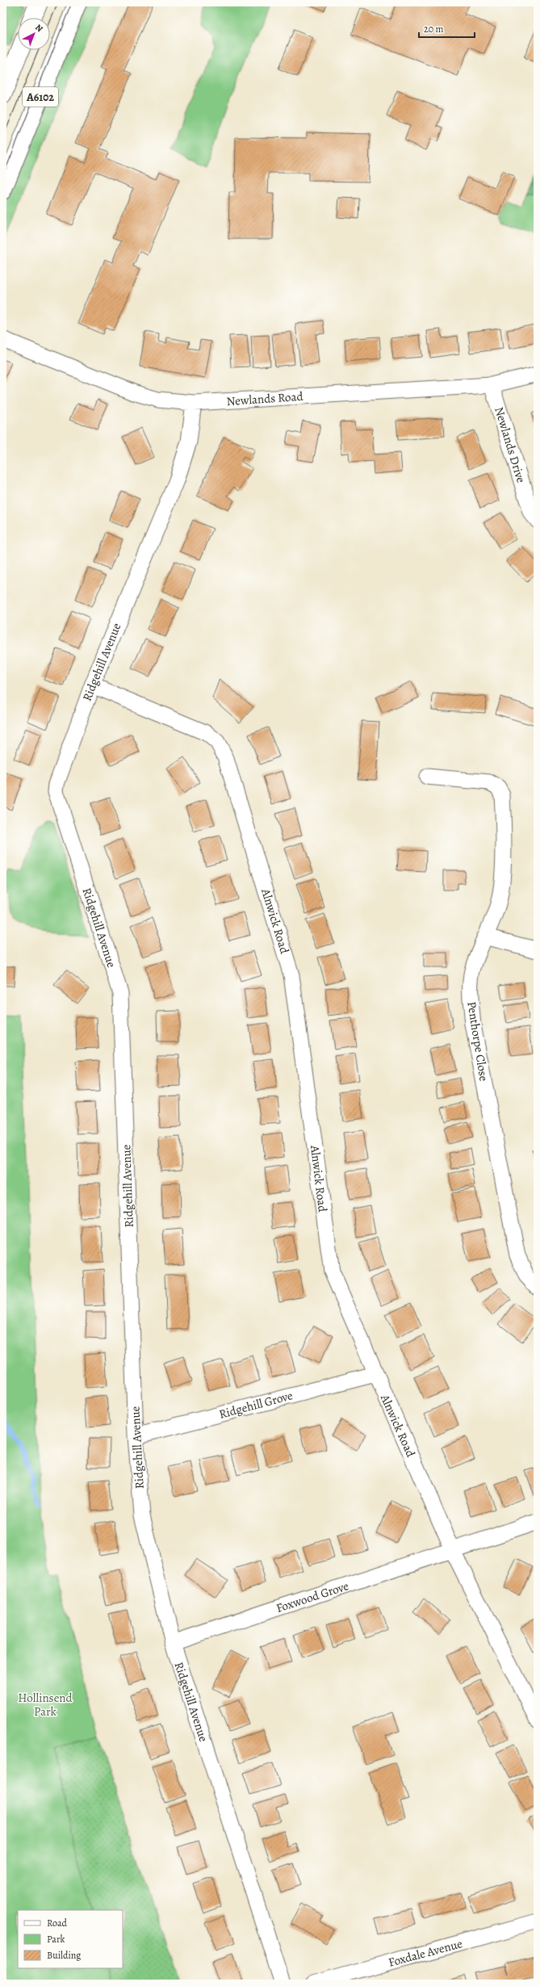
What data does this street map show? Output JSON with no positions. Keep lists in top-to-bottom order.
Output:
{
  "streets": {
    "highway": ["A6102"],
    "street": [
      "Newlands Road",
      "Newlands Drive",
      "Ridgehill Avenue",
      "Alnwick Road",
      "Penthorpe Close",
      "Ridgehill Grove",
      "Foxwood Grove",
      "Foxdale Avenue"
    ]
  },
  "crossings": [
    ["Newlands Road", "Newlands Drive"],
    ["Newlands Road", "Ridgehill Avenue"],
    ["Ridgehill Avenue", "Alnwick Road"],
    ["Ridgehill Avenue", "Ridgehill Grove"],
    ["Ridgehill Avenue", "Foxwood Grove"],
    ["Alnwick Road", "Ridgehill Grove"],
    ["Alnwick Road", "Foxwood Grove"]
  ],
  "parks": ["Hollinsend Park"],
  "legend": ["Road", "Park", "Building"],
  "scale_bar": "20 m",
  "north": "top right"
}
